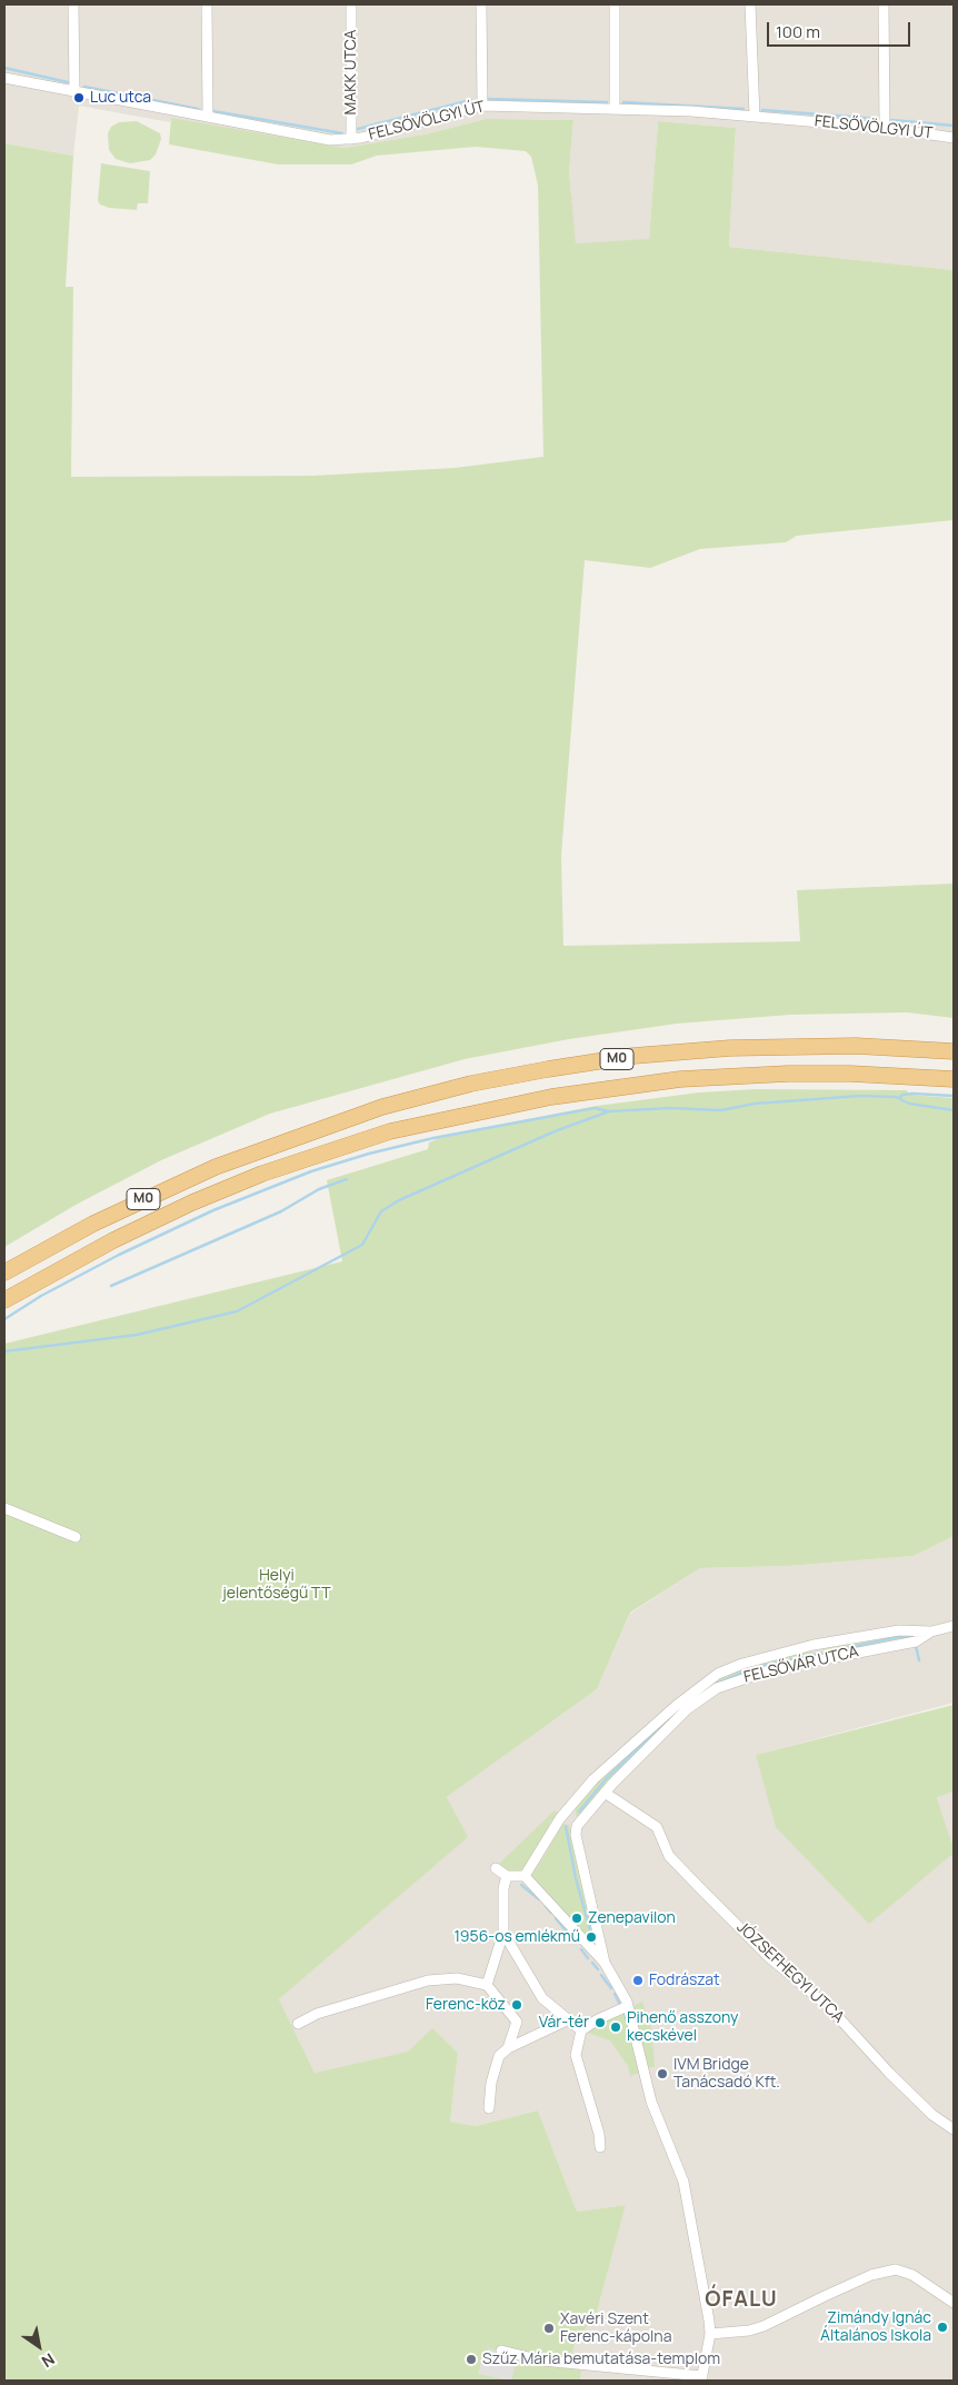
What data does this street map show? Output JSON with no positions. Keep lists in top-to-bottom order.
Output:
{
  "streets": {
    "highway": ["M0"],
    "street": [
      "MAKK UTCA",
      "FELSŐVÖLGYI ÚT",
      "FELSŐVÁR UTCA",
      "JÓZSEFHEGYI UTCA"
    ]
  },
  "crossings": [
    ["MAKK UTCA", "FELSŐVÖLGYI ÚT"],
    ["FELSŐVÁR UTCA", "JÓZSEFHEGYI UTCA"]
  ],
  "districts": ["ÓFALU"],
  "parks": ["Helyi jelentőségű TT"],
  "places": [
    "Luc utca",
    "Zenepavilon",
    "1956-os emlékmű",
    "Fodrászat",
    "Ferenc-köz",
    "Vár-tér",
    "Pihenő asszony kecskével",
    "IVM Bridge Tanácsadó Kft.",
    "Zimándy Ignác Általános Iskola",
    "Xavéri Szent Ferenc-kápolna",
    "Szűz Mária bemutatása-templom"
  ],
  "scale_bar": "100 m",
  "north": "bottom right"
}
